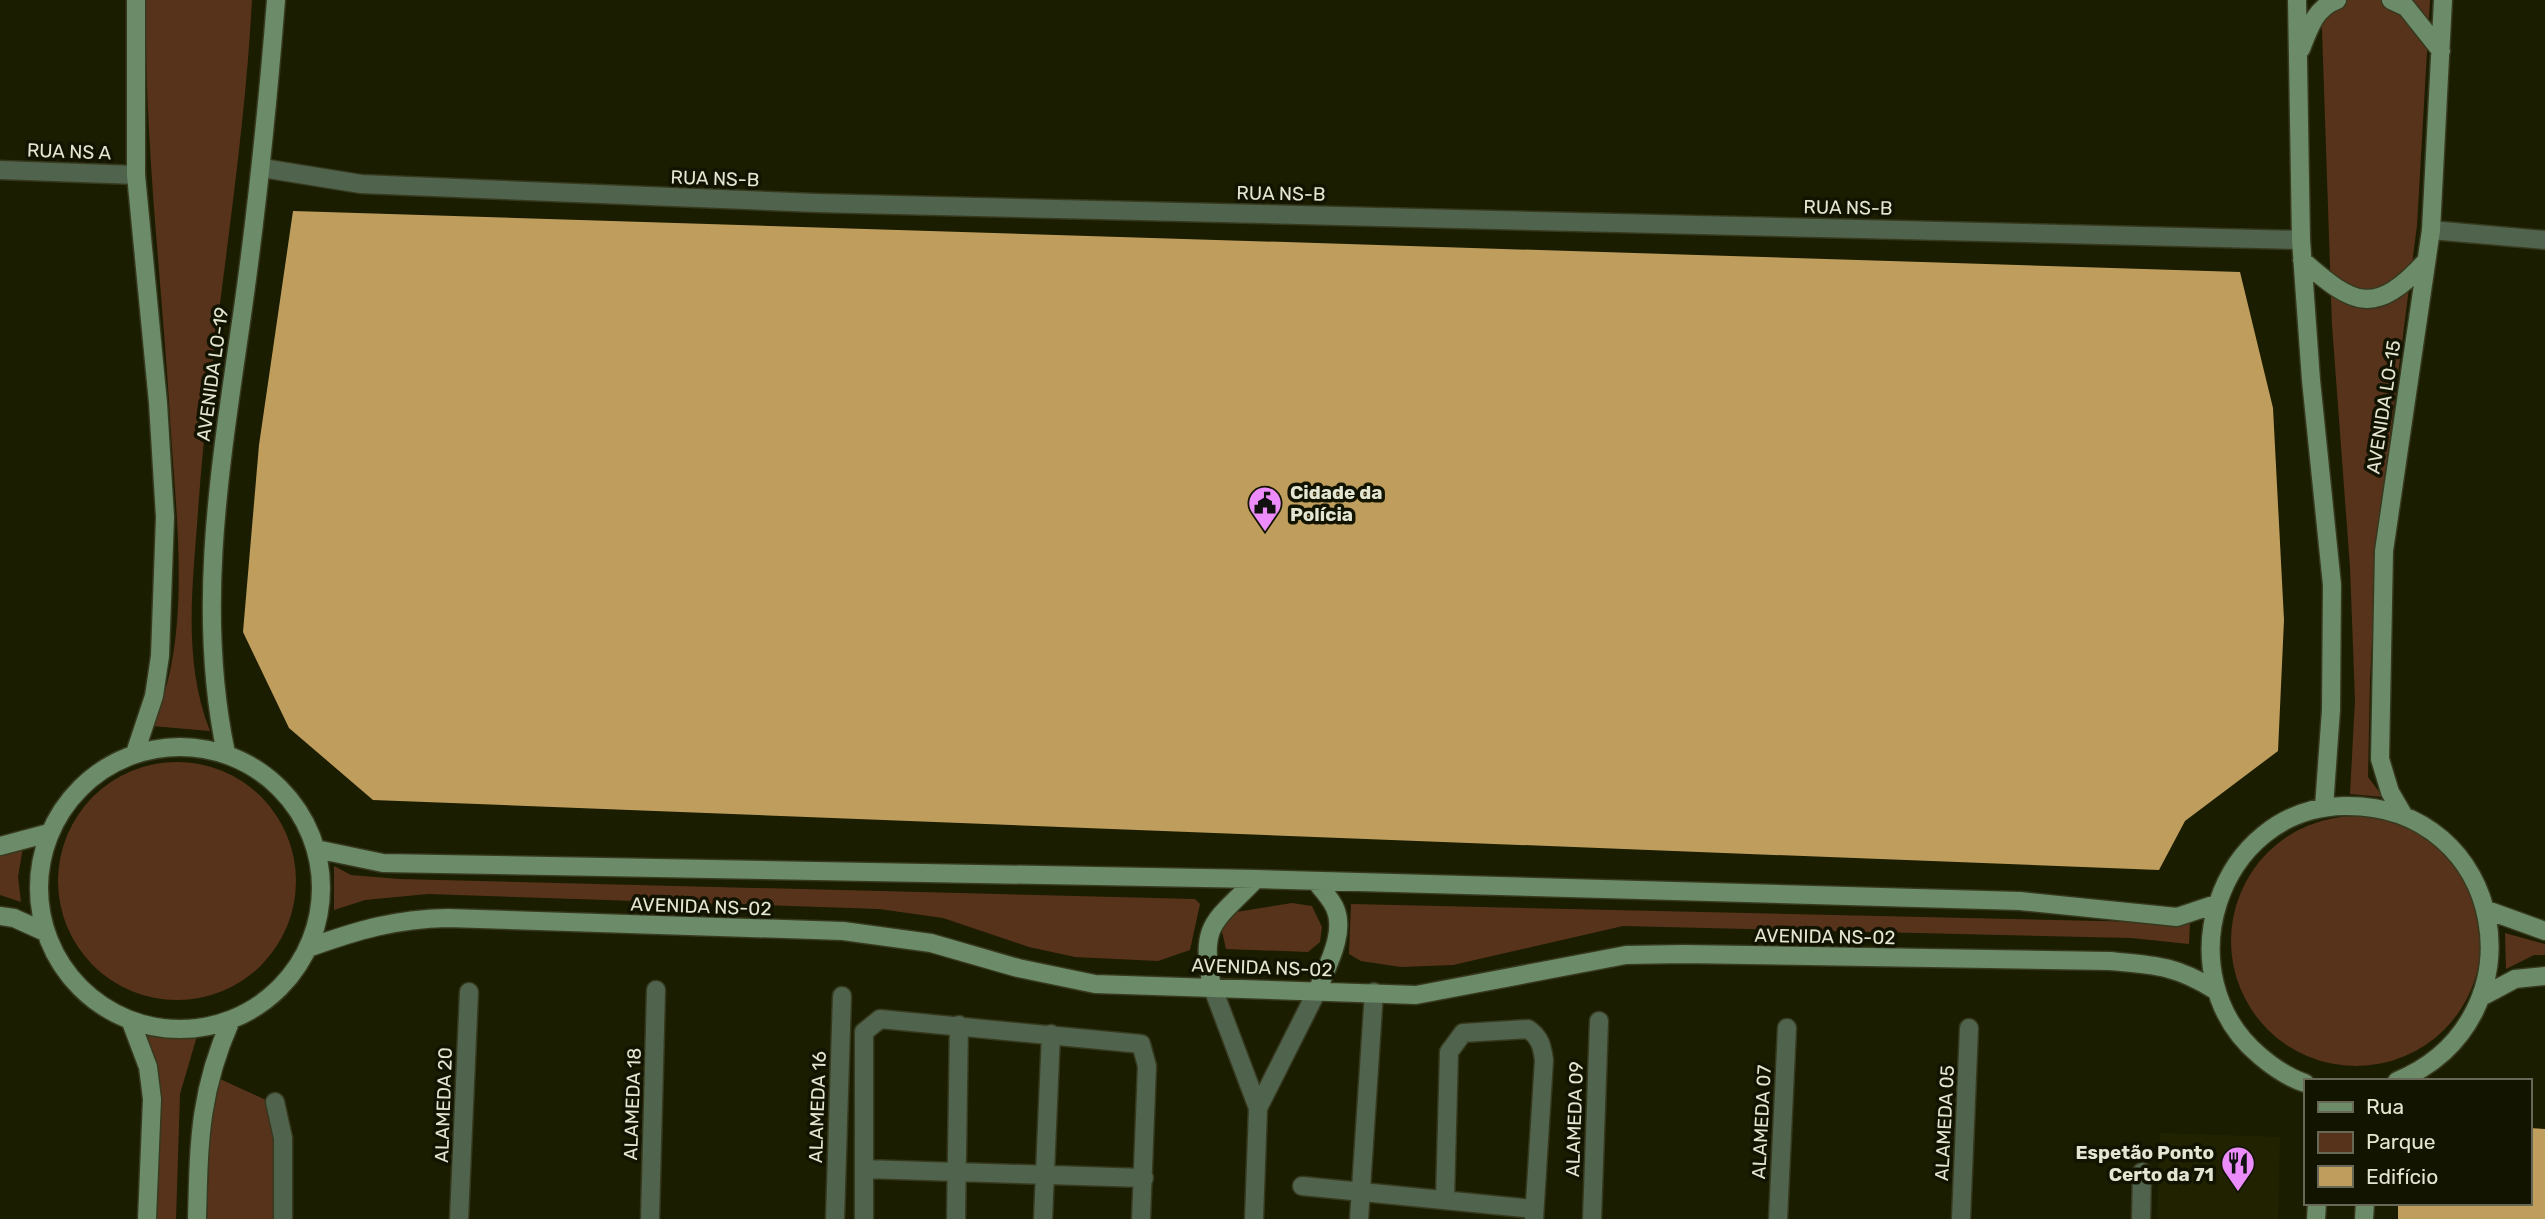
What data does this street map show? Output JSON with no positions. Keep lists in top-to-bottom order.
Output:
{
  "streets": {
    "street": [
      "RUA NS A",
      "RUA NS-B",
      "AVENIDA LO-19",
      "AVENIDA LO-15",
      "AVENIDA NS-02",
      "ALAMEDA 18",
      "ALAMEDA 20",
      "ALAMEDA 16",
      "ALAMEDA 09",
      "ALAMEDA 07",
      "ALAMEDA 05"
    ]
  },
  "crossings": [
    ["RUA NS-B", "AVENIDA LO-19"]
  ],
  "places": {
    "public building": ["Cidade da Polícia"],
    "restaurant": ["Espetão Ponto Certo da 71"]
  },
  "legend": ["Rua", "Parque", "Edifício"]
}
